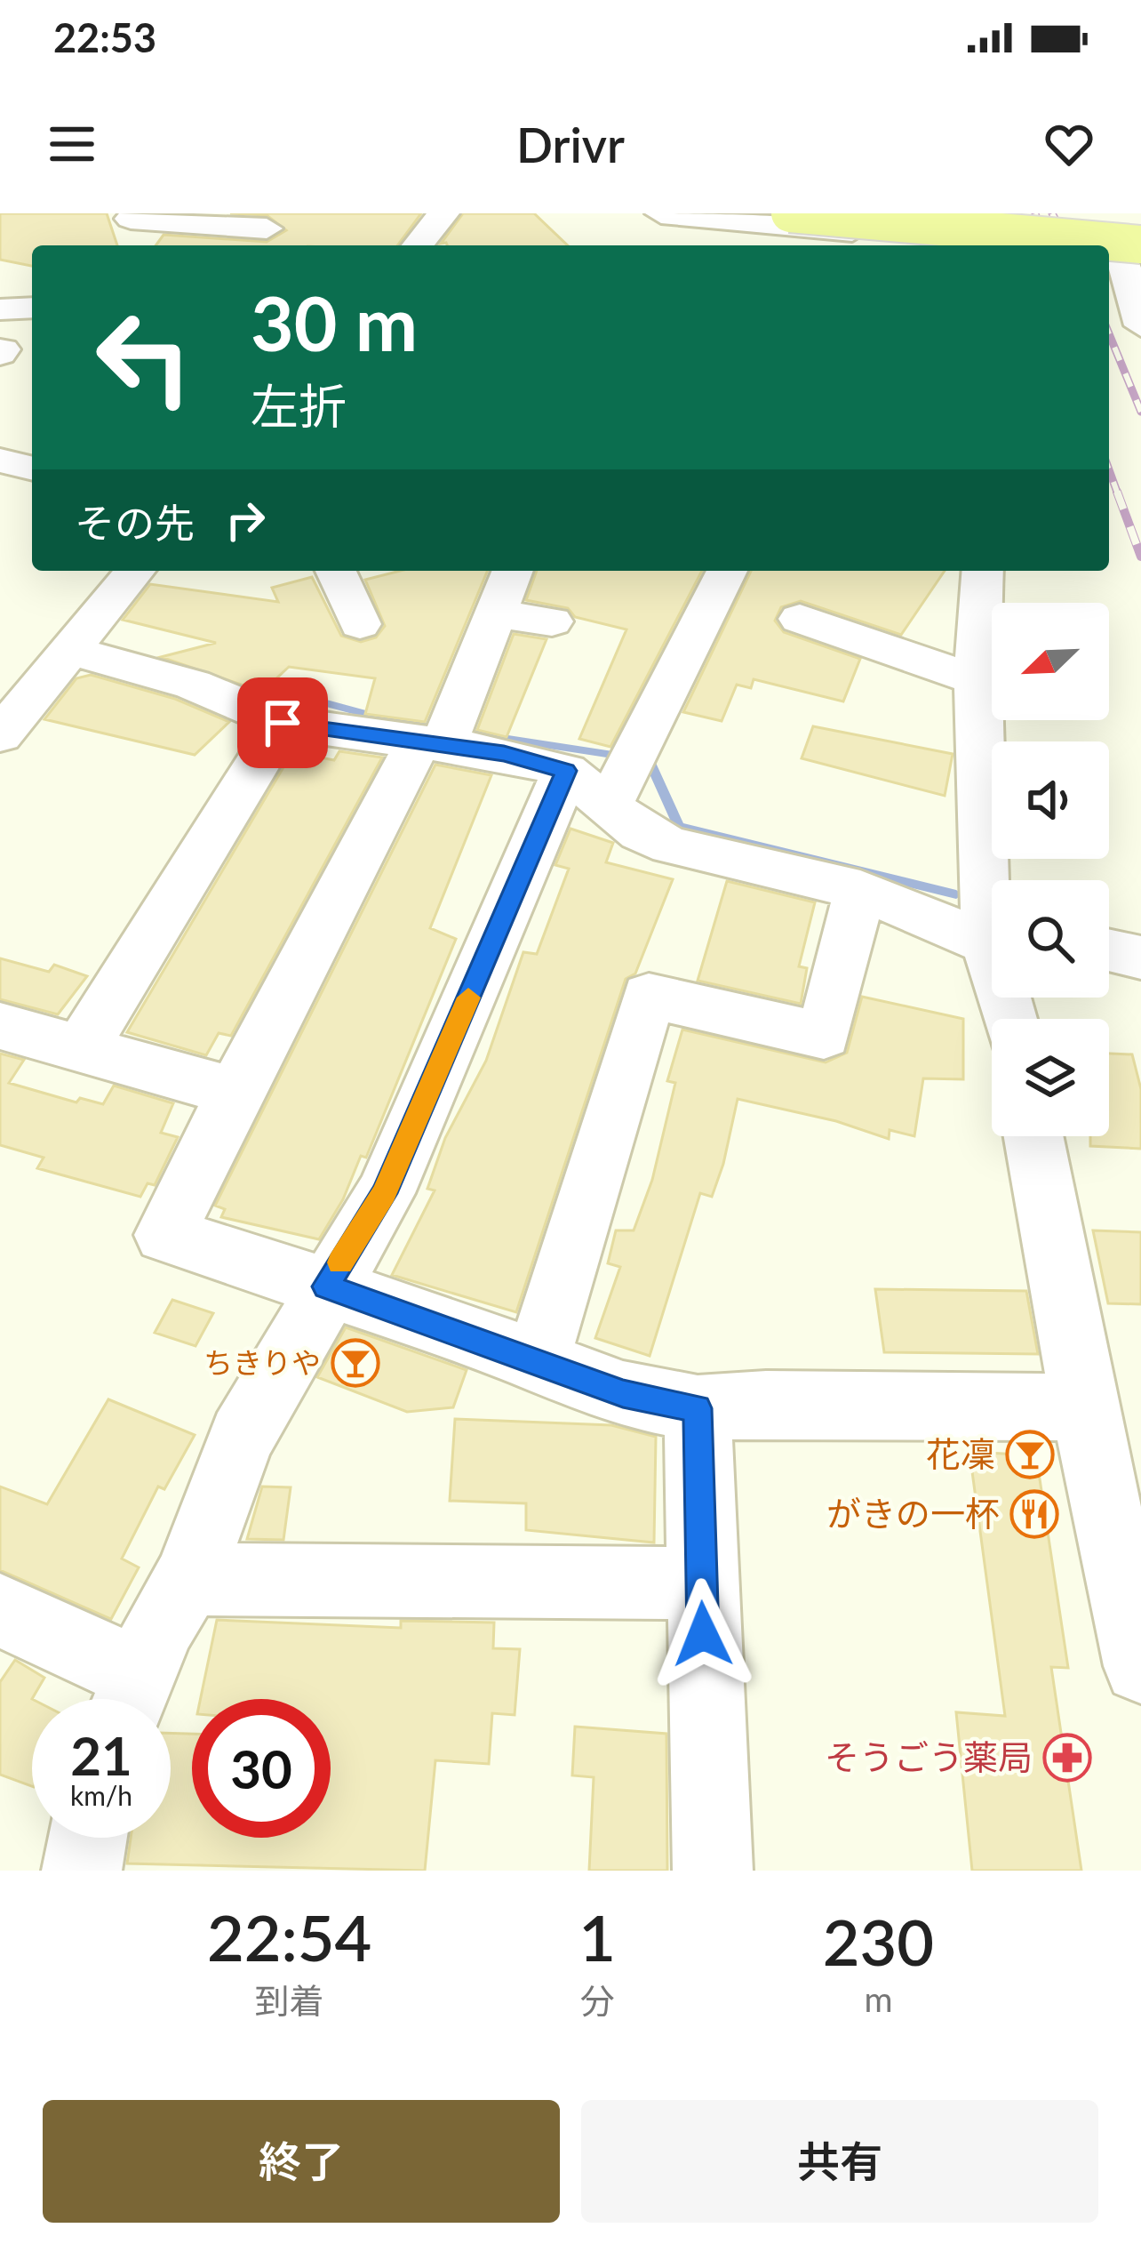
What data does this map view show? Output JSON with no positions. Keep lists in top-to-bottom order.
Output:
{
  "places": {
    "bar": ["ちきりや", "花凜"],
    "restaurant": ["がきの一杯"],
    "pharmacy": ["そうごう薬局"]
  },
  "north": "bottom left",
  "page": {
    "status": "22:53",
    "header": "Drivr",
    "turn": ["30 m", "左折"],
    "then": "その先",
    "speed": "21 km/h",
    "limit": "30",
    "eta": [
      "22:54",
      "到着",
      "1",
      "分",
      "230",
      "m"
    ],
    "buttons": ["終了", "共有"]
  }
}
